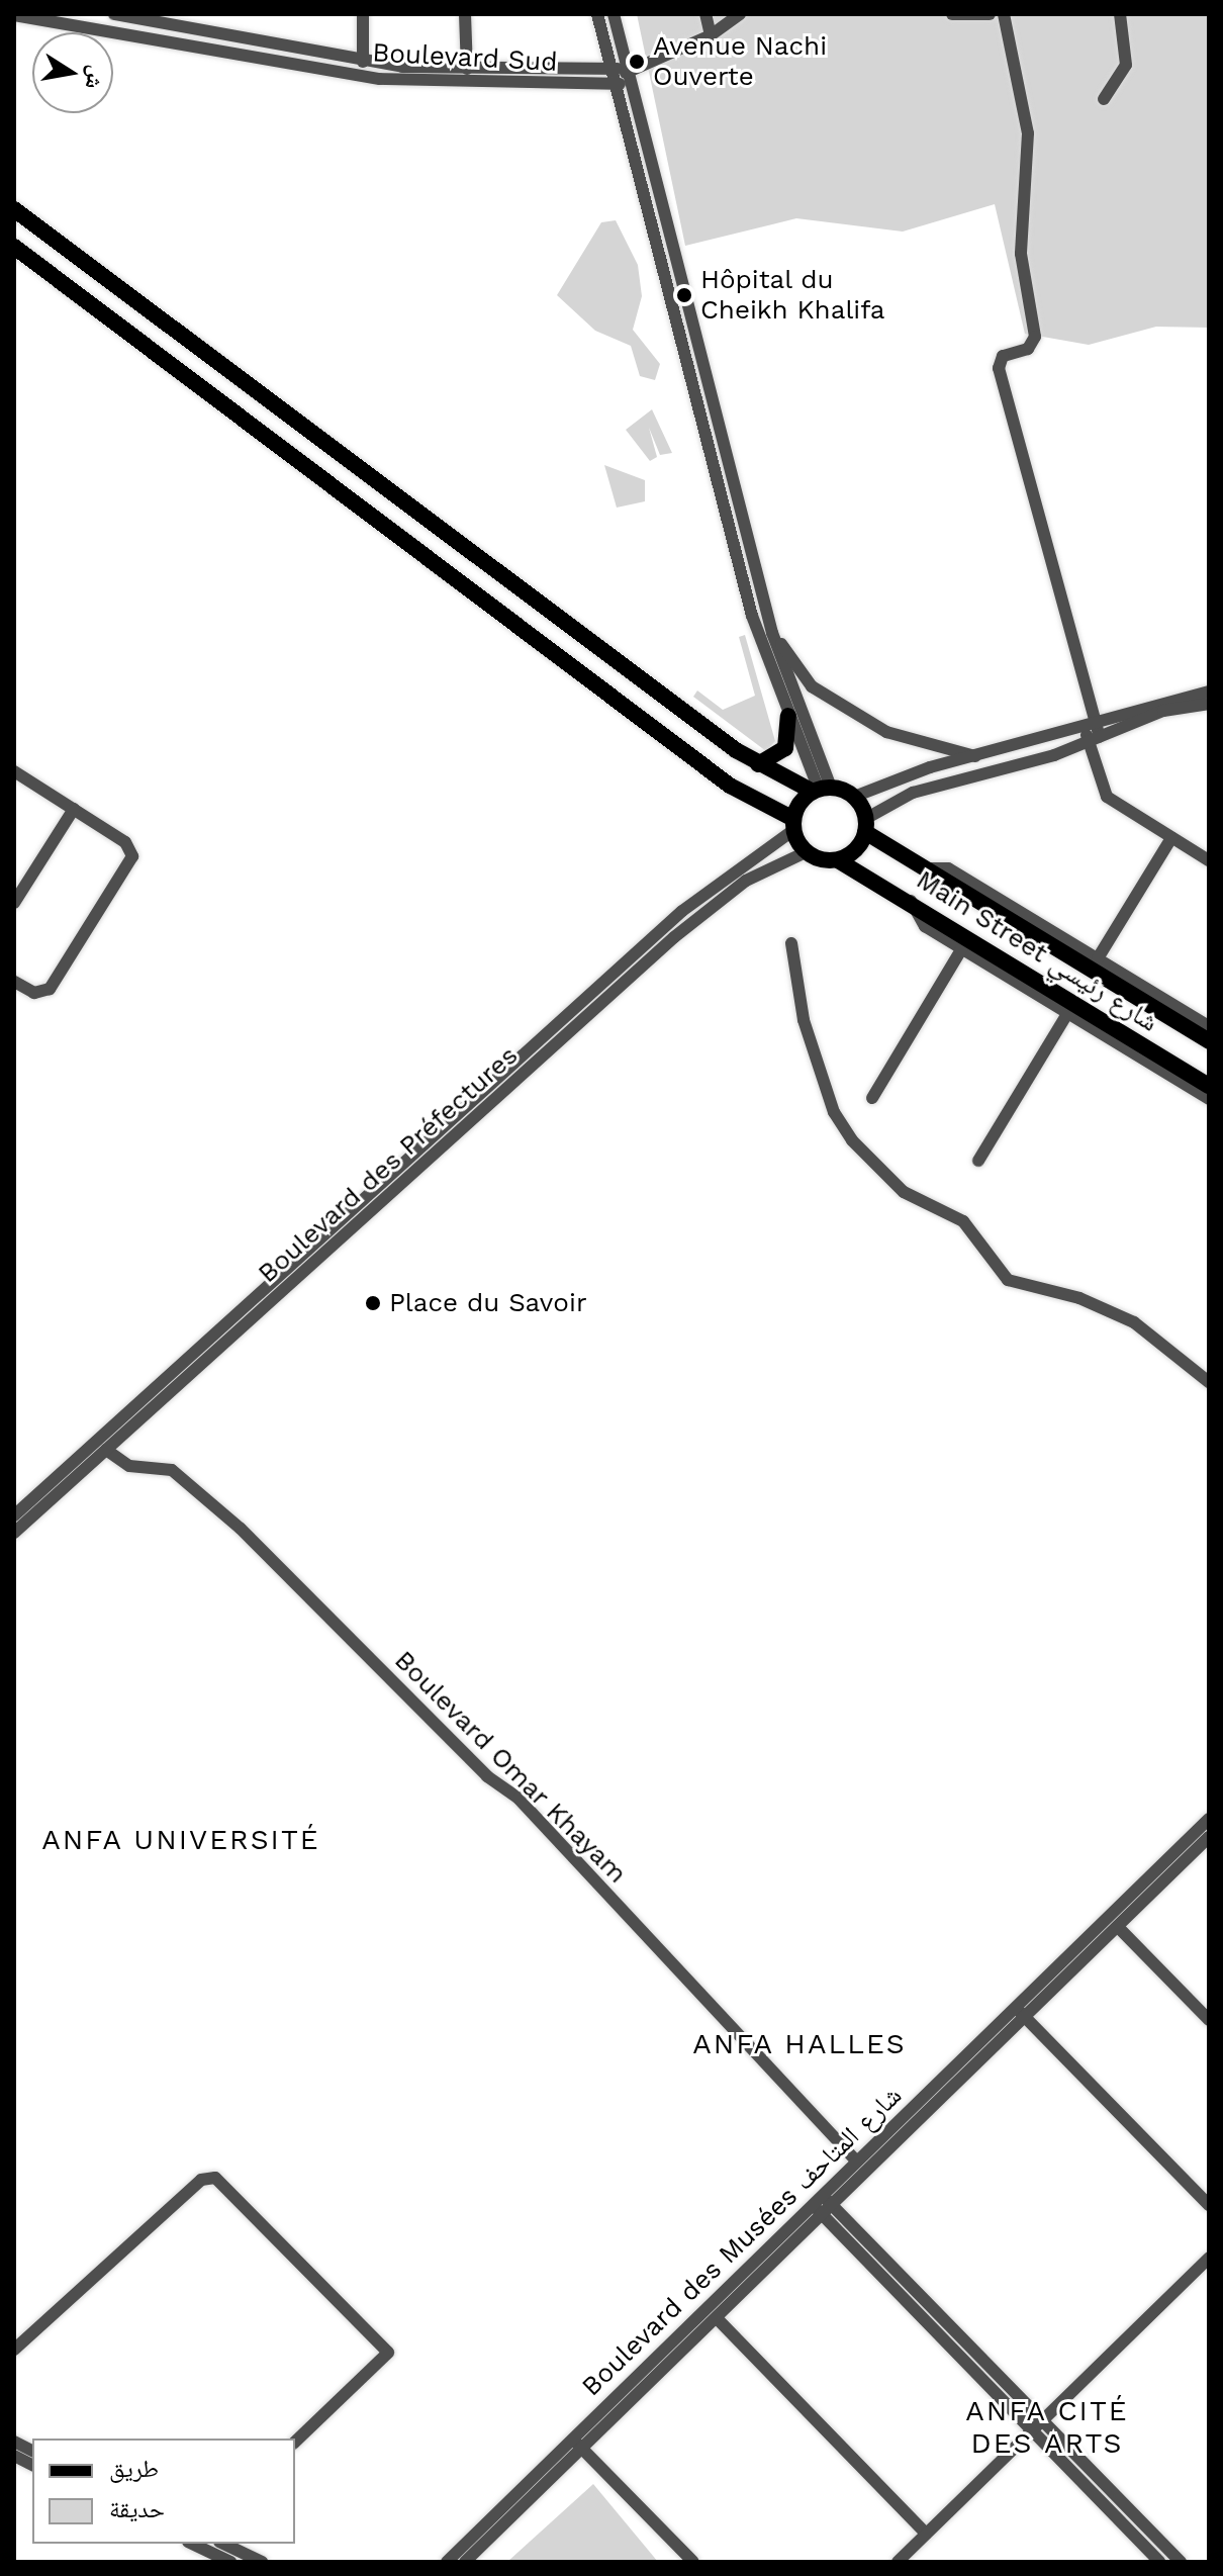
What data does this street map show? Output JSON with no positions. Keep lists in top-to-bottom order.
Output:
{
  "streets": {
    "main road": ["Main Street شارع رئيسي"],
    "street": [
      "Boulevard Sud",
      "Boulevard des Préfectures",
      "Boulevard Omar Khayam",
      "Boulevard des Musées شارع المتاحف"
    ]
  },
  "crossings": [
    ["Main Street شارع رئيسي", "Boulevard des Préfectures"],
    ["Boulevard des Préfectures", "Boulevard Omar Khayam"],
    ["Boulevard Omar Khayam", "Boulevard des Musées شارع المتاحف"]
  ],
  "districts": ["ANFA UNIVERSITÉ", "ANFA HALLES", "ANFA CITÉ DES ARTS"],
  "places": ["Avenue Nachi Ouverte", "Hôpital du Cheikh Khalifa", "Place du Savoir"],
  "legend": ["طريق", "حديقة"],
  "north": "right"
}
